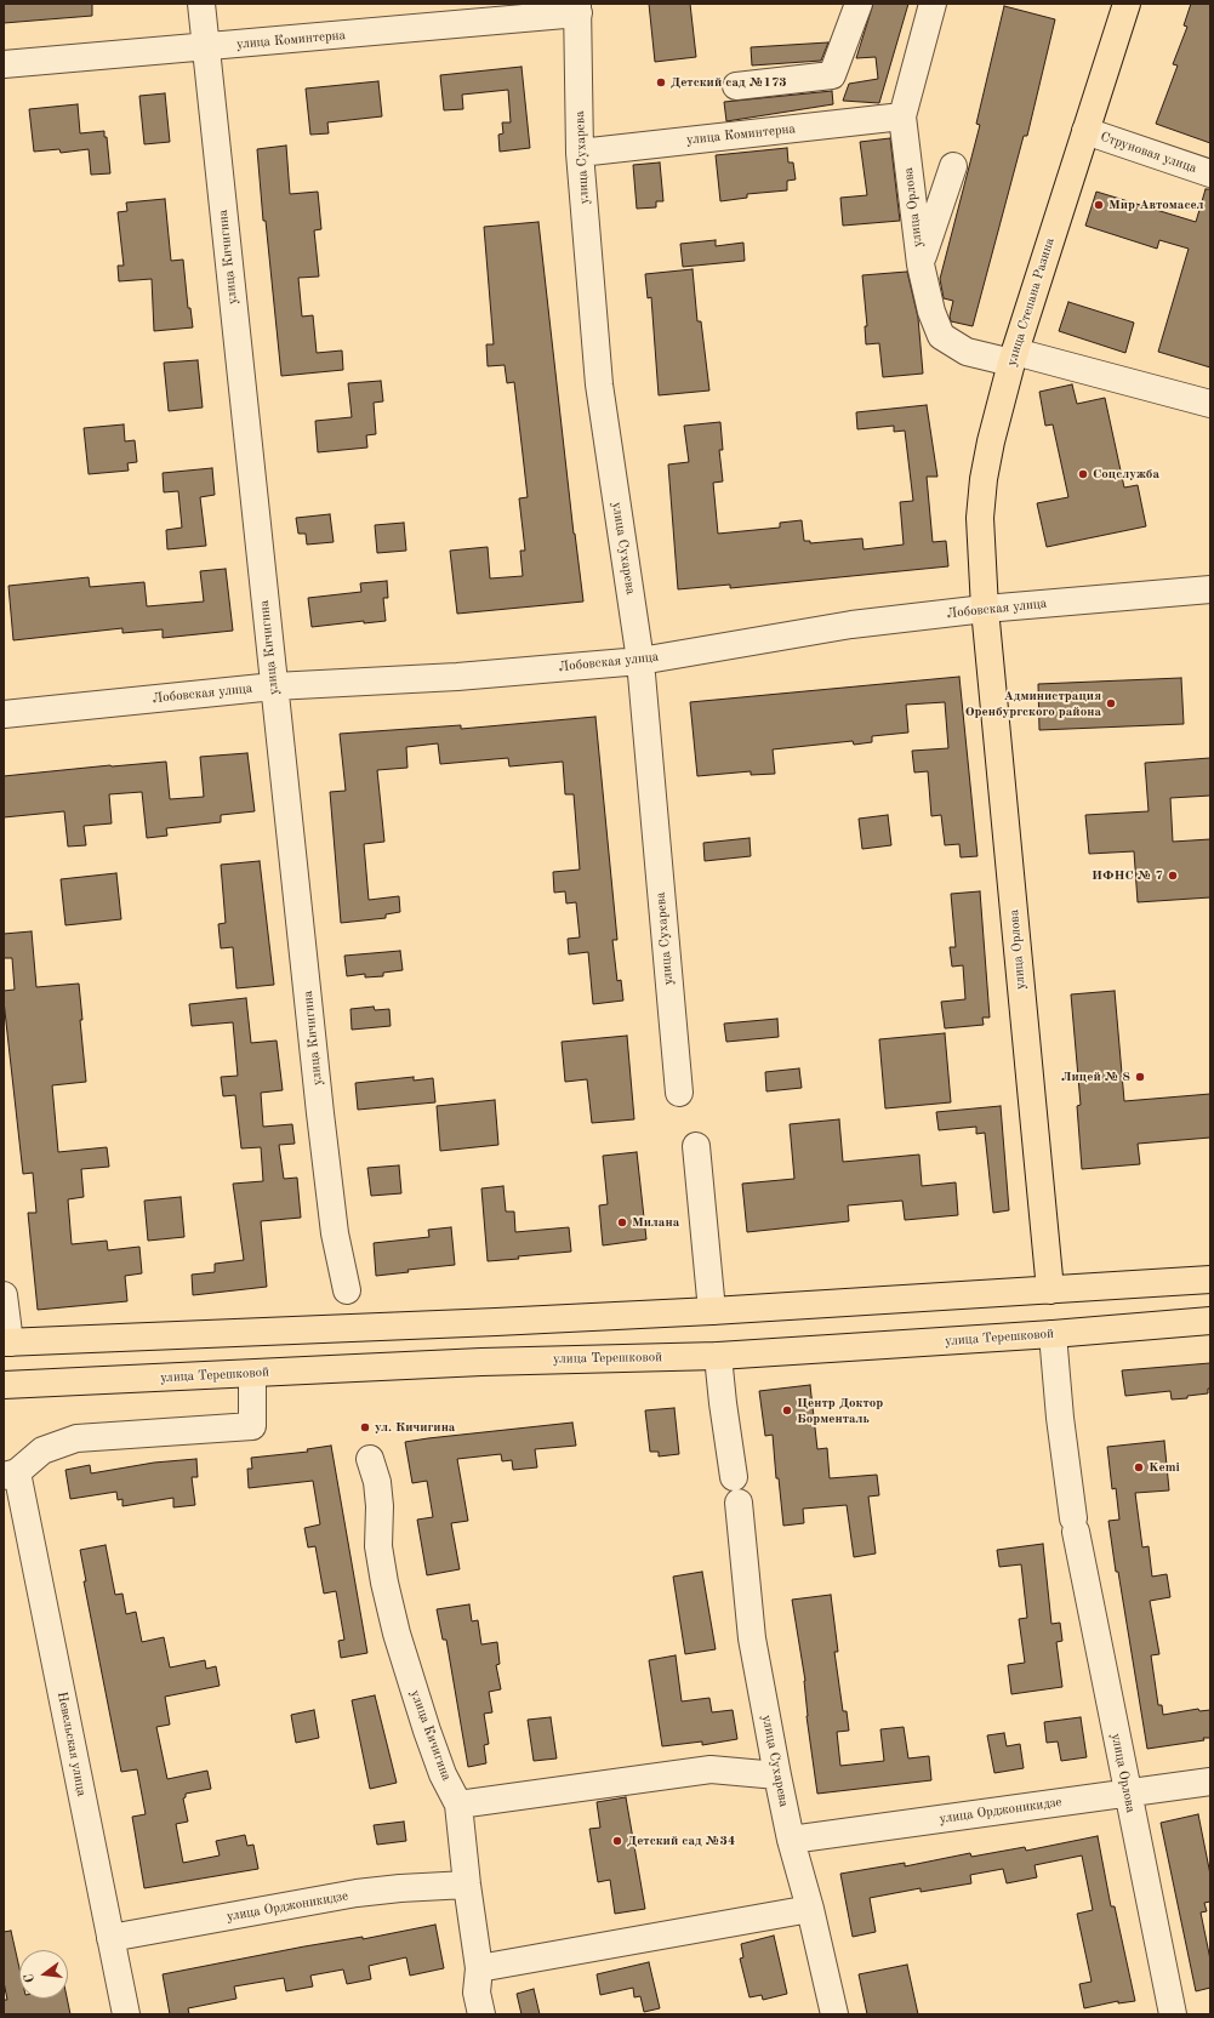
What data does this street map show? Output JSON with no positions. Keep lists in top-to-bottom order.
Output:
{
  "streets": {
    "main road": ["улица Орлова", "улица Степана Разина", "улица Терешковой"],
    "street": [
      "улица Коминтерна",
      "Струновая улица",
      "улица Сухарева",
      "улица Кичигина",
      "Лобовская улица",
      "Невельская улица",
      "улица Орджоникидзе"
    ]
  },
  "crossings": [
    ["улица Коминтерна", "улица Сухарева"],
    ["улица Коминтерна", "улица Орлова"],
    ["улица Коминтерна", "улица Кичигина"],
    ["Струновая улица", "улица Степана Разина"],
    ["улица Сухарева", "Лобовская улица"],
    ["улица Сухарева", "улица Терешковой"],
    ["улица Сухарева", "улица Орджоникидзе"],
    ["улица Орлова", "улица Степана Разина"],
    ["улица Орлова", "Лобовская улица"],
    ["улица Орлова", "улица Терешковой"],
    ["улица Орлова", "улица Орджоникидзе"],
    ["улица Кичигина", "Лобовская улица"],
    ["улица Кичигина", "улица Орджоникидзе"],
    ["улица Степана Разина", "Лобовская улица"],
    ["Невельская улица", "улица Орджоникидзе"]
  ],
  "places": [
    "Детский сад №173",
    "Мир Автомасел",
    "Соцслужба",
    "Администрация Оренбургского района",
    "ИФНС № 7",
    "Лицей № 8",
    "Милана",
    "Центр Доктор Борменталь",
    "ул. Кичигина",
    "Kemi",
    "Детский сад №34"
  ],
  "north": "left"
}
